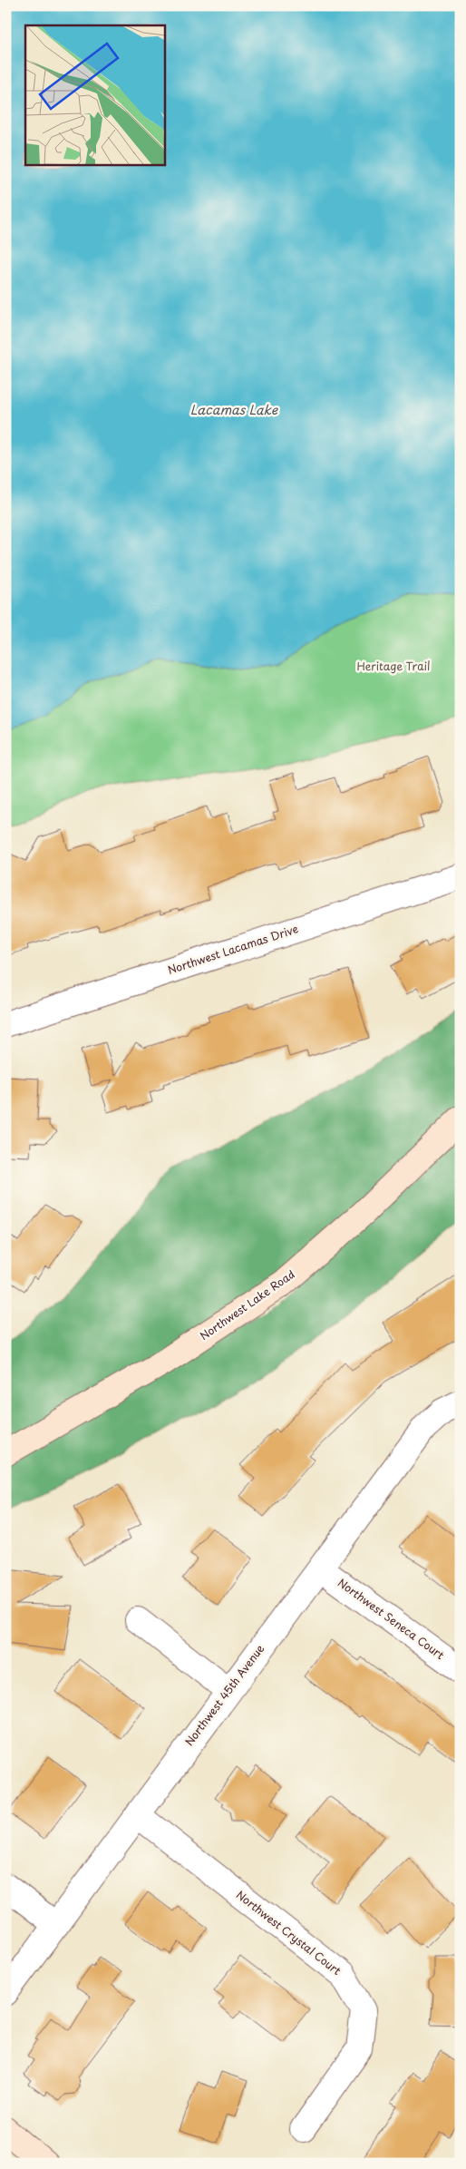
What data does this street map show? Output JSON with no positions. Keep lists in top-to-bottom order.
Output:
{
  "streets": {
    "main road": ["Northwest Lake Road"],
    "street": [
      "Northwest Lacamas Drive",
      "Northwest Seneca Court",
      "Northwest 45th Avenue",
      "Northwest Crystal Court"
    ]
  },
  "crossings": [
    ["Northwest Seneca Court", "Northwest 45th Avenue"],
    ["Northwest 45th Avenue", "Northwest Crystal Court"]
  ],
  "water": ["Lacamas Lake"],
  "parks": ["Heritage Trail"]
}
